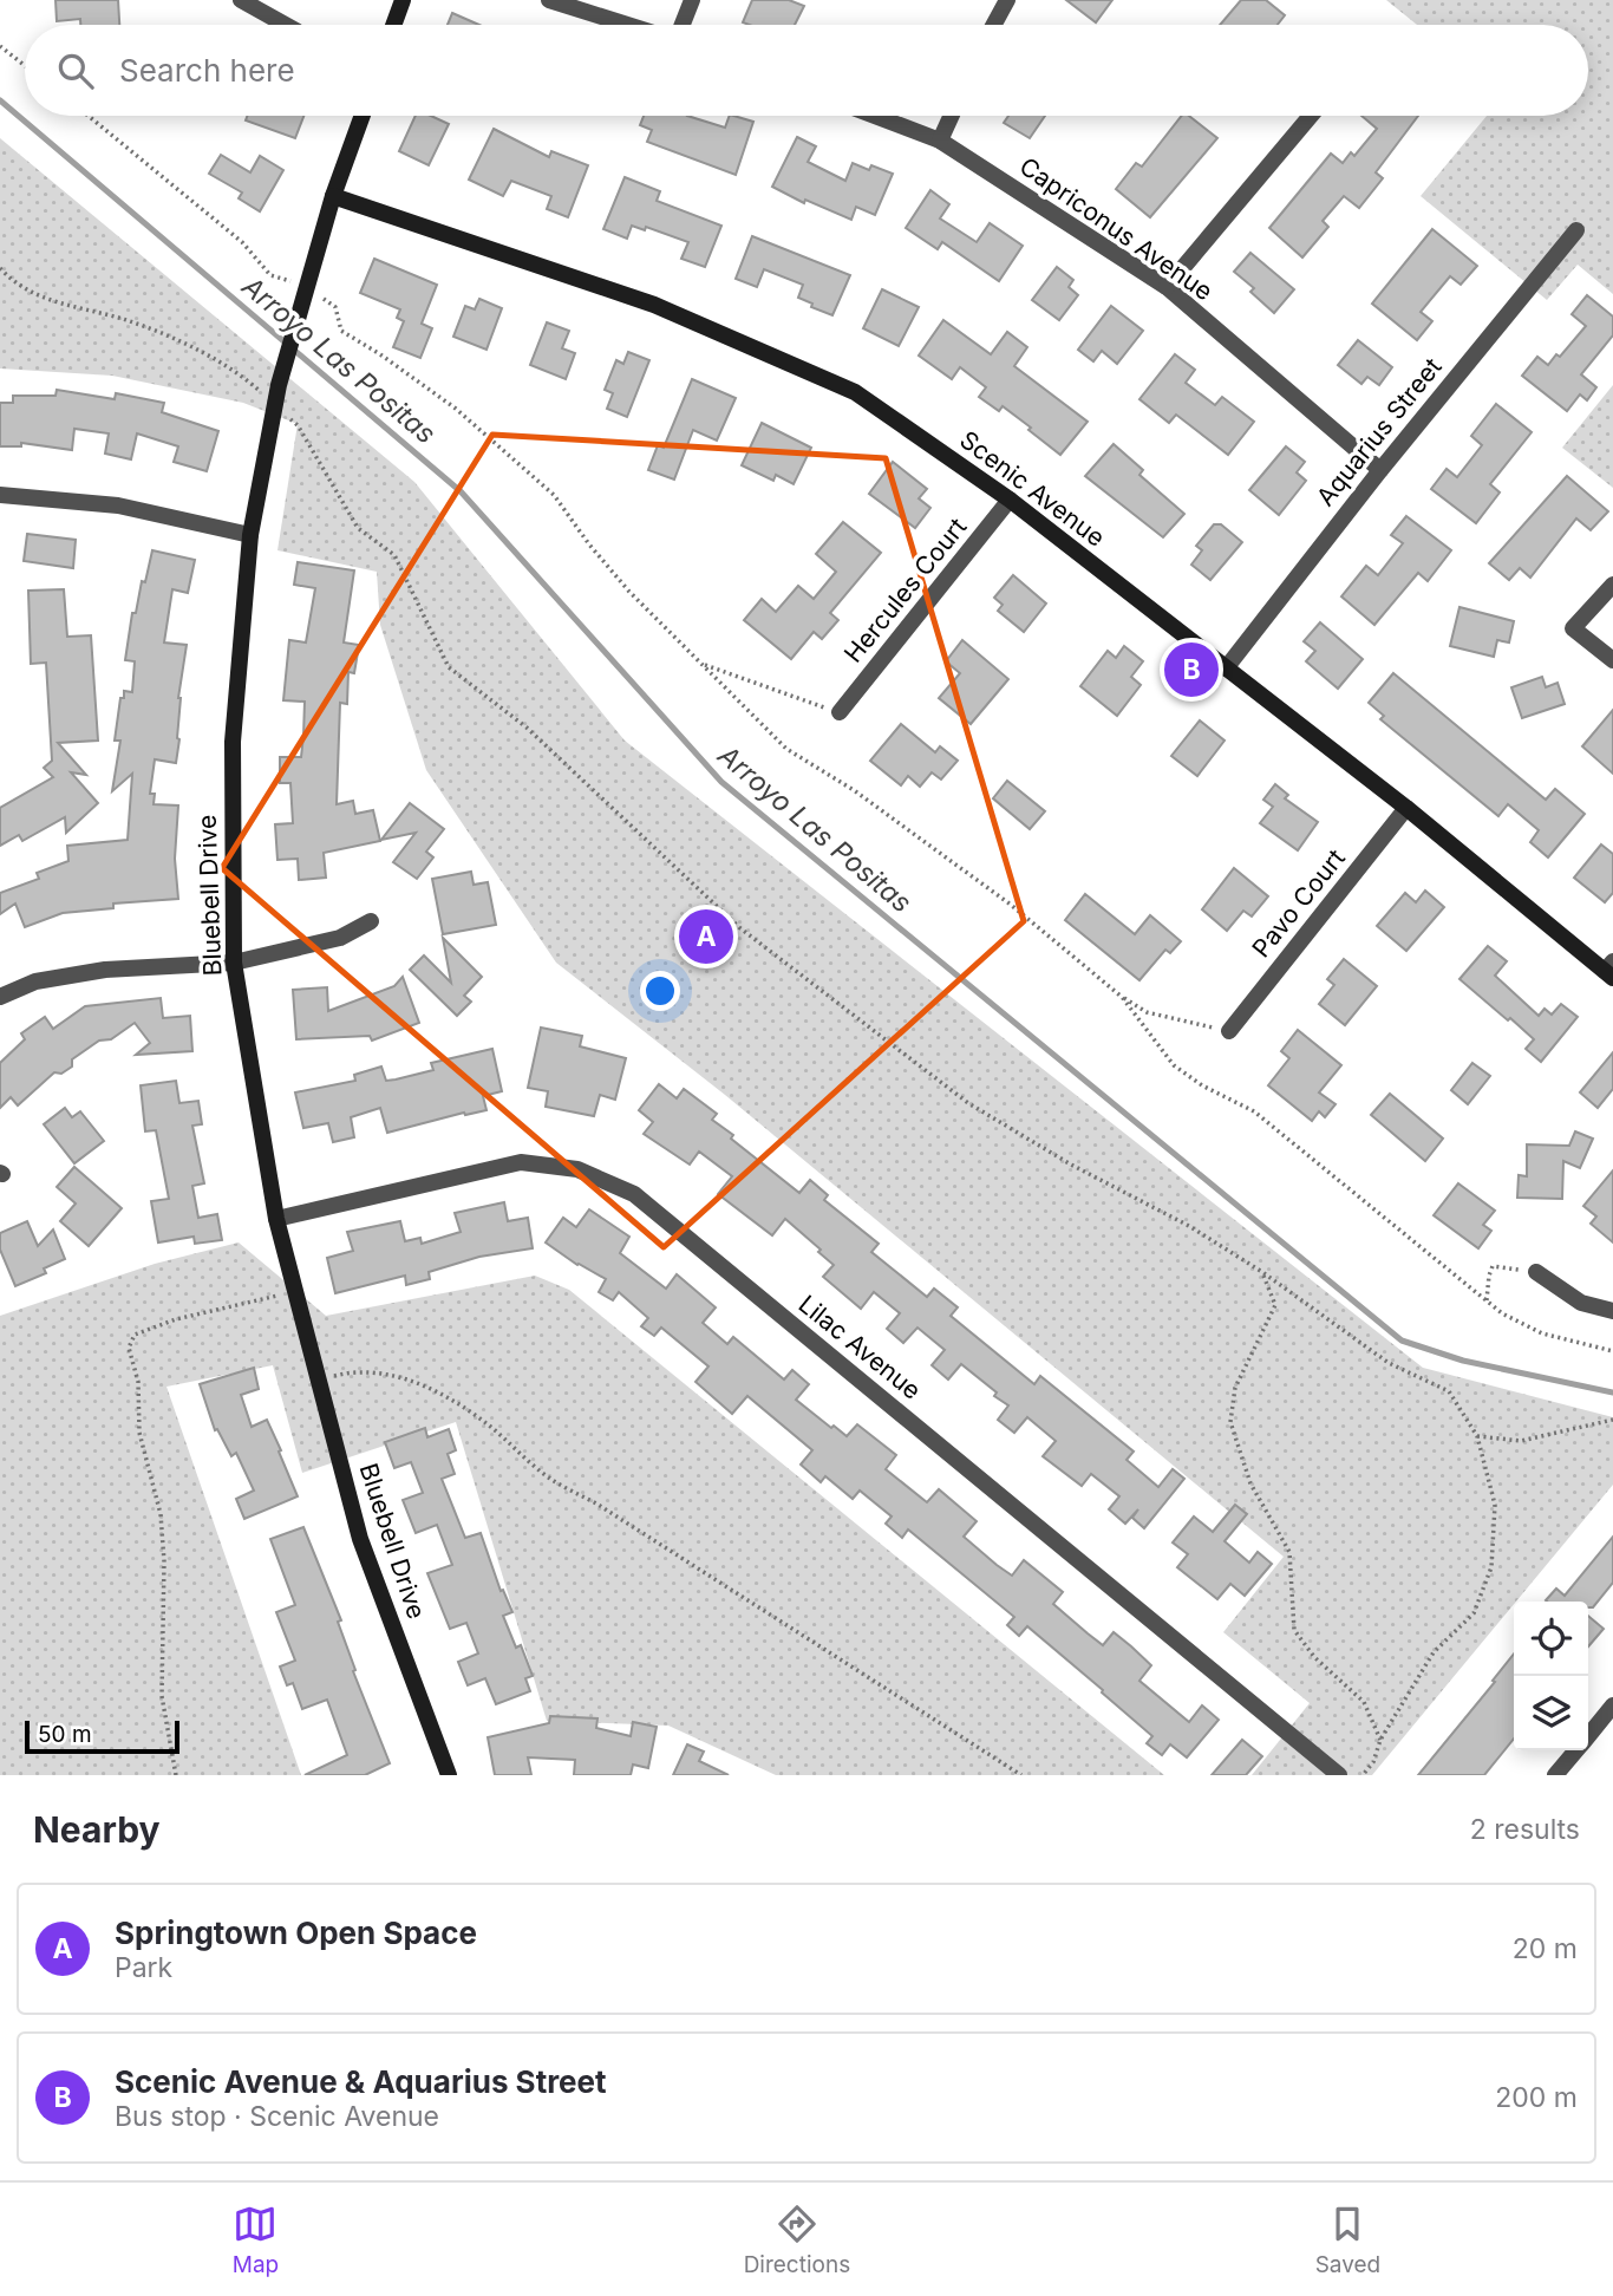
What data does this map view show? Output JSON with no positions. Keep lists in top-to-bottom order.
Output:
{
  "streets": {
    "street": [
      "Capriconus Avenue",
      "Aquarius Street",
      "Scenic Avenue",
      "Hercules Court",
      "Bluebell Drive",
      "Pavo Court",
      "Lilac Avenue"
    ]
  },
  "crossings": [
    ["Capriconus Avenue", "Aquarius Street"],
    ["Aquarius Street", "Scenic Avenue"],
    ["Scenic Avenue", "Hercules Court"],
    ["Scenic Avenue", "Bluebell Drive"],
    ["Scenic Avenue", "Pavo Court"],
    ["Bluebell Drive", "Lilac Avenue"]
  ],
  "water": ["Arroyo Las Positas"],
  "scale_bar": "50 m",
  "page": {
    "search": "Search here",
    "pins": ["B", "A"],
    "scale": "50 m",
    "heading": ["Nearby", "2 results"],
    "list": [
      {
        "mark": "A",
        "name": "Springtown Open Space",
        "note": "Park",
        "value": "20 m"
      },
      {
        "mark": "B",
        "name": "Scenic Avenue & Aquarius Street",
        "note": "Bus stop · Scenic Avenue",
        "value": "200 m"
      }
    ],
    "nav": ["Map", "Directions", "Saved"]
  }
}
